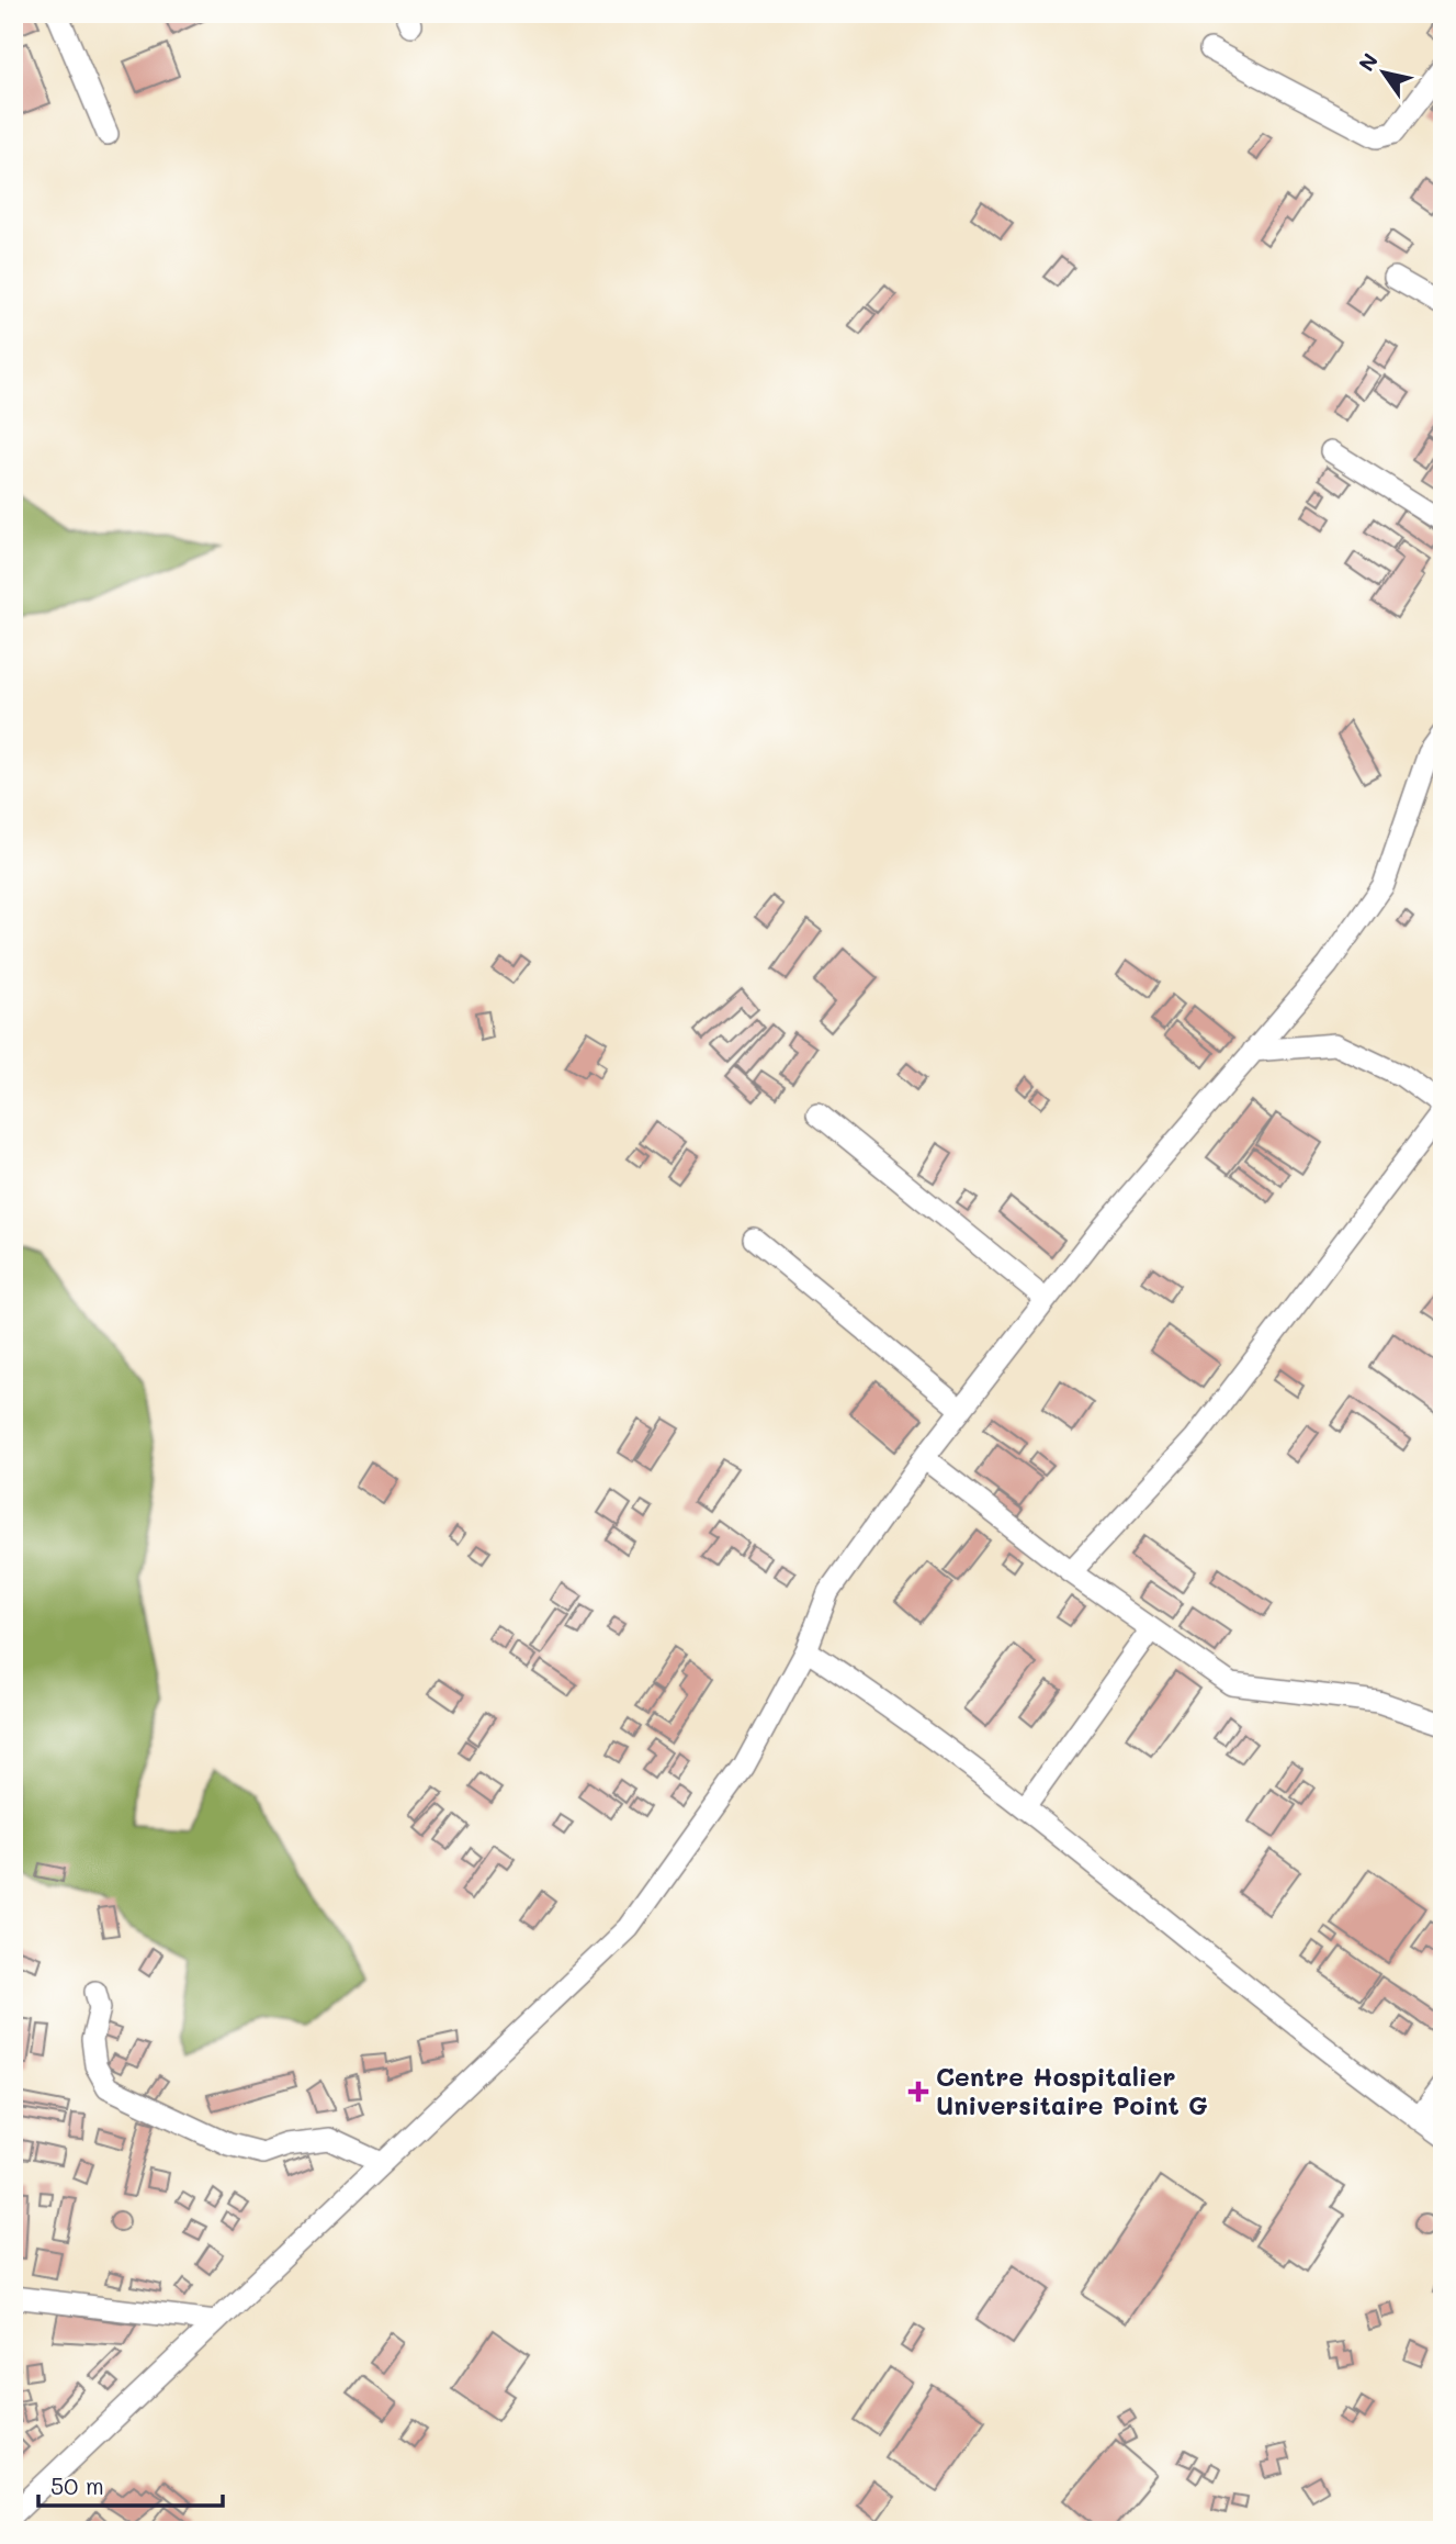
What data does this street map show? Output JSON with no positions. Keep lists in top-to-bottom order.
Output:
{
  "places": {
    "health": ["Centre Hospitalier Universitaire Point G"]
  },
  "scale_bar": "50 m",
  "north": "top left"
}
